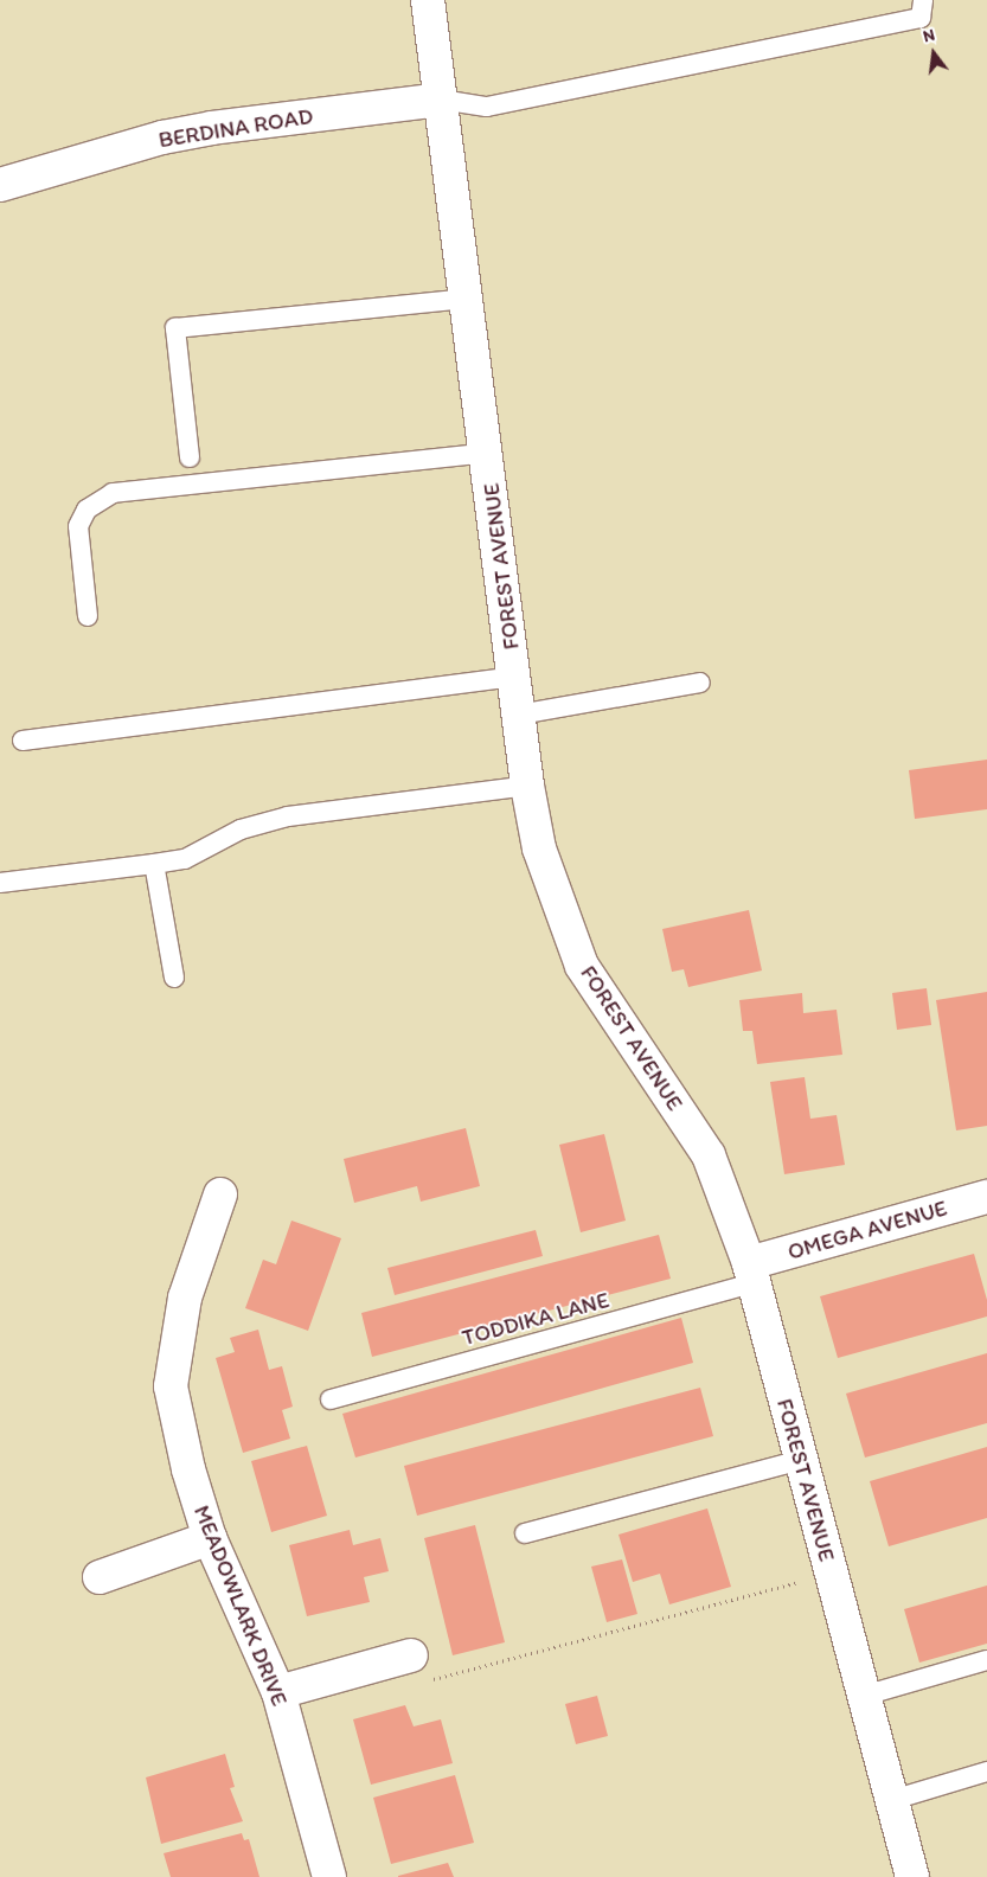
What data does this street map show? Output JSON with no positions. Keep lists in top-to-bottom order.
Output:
{
  "streets": {
    "street": [
      "BERDINA ROAD",
      "FOREST AVENUE",
      "OMEGA AVENUE",
      "MEADOWLARK DRIVE"
    ],
    "lane": ["TODDIKA LANE"]
  },
  "crossings": [
    ["BERDINA ROAD", "FOREST AVENUE"],
    ["FOREST AVENUE", "OMEGA AVENUE"],
    ["FOREST AVENUE", "TODDIKA LANE"],
    ["OMEGA AVENUE", "TODDIKA LANE"]
  ],
  "north": "top"
}
